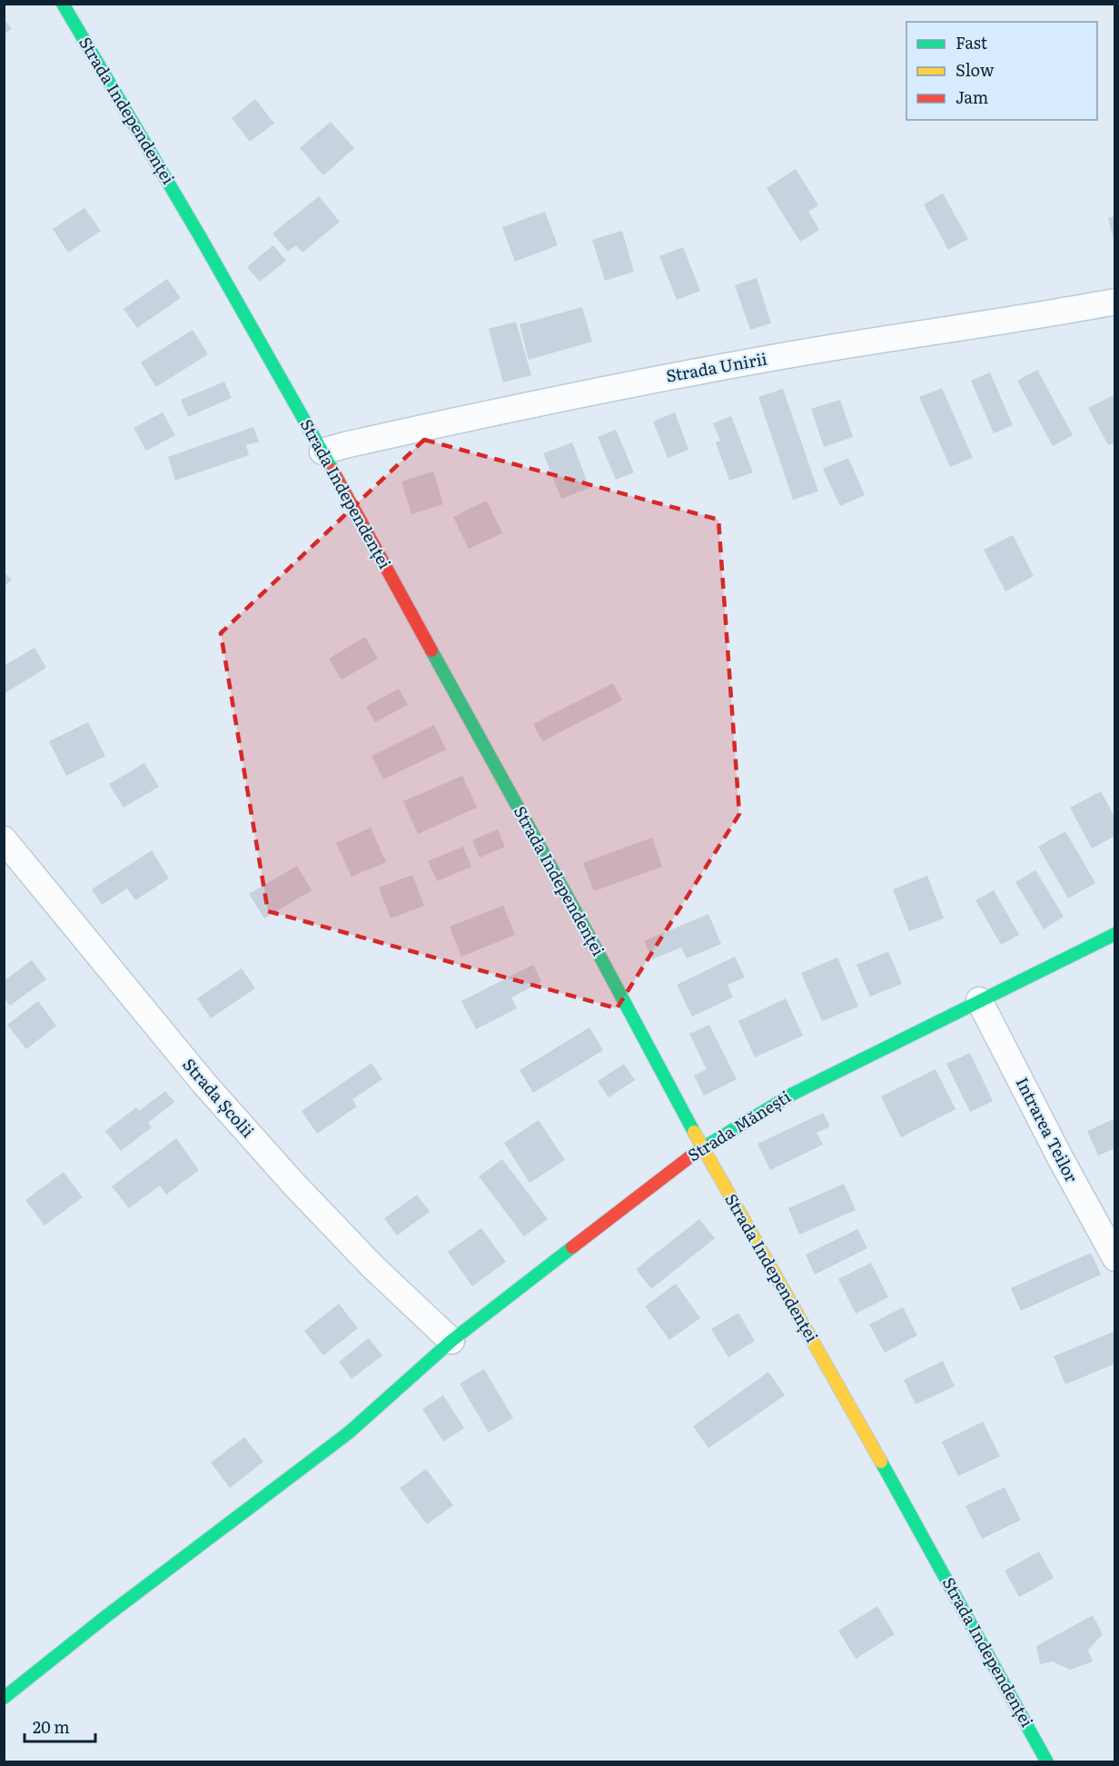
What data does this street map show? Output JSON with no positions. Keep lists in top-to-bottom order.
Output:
{
  "streets": {
    "street": [
      "Strada Independenței",
      "Strada Unirii",
      "Strada Școlii",
      "Strada Mănești",
      "Intrarea Teilor"
    ]
  },
  "crossings": [
    ["Strada Independenței", "Strada Unirii"],
    ["Strada Independenței", "Strada Mănești"],
    ["Strada Școlii", "Strada Mănești"],
    ["Strada Mănești", "Intrarea Teilor"]
  ],
  "legend": ["Fast", "Slow", "Jam"],
  "scale_bar": "20 m"
}
